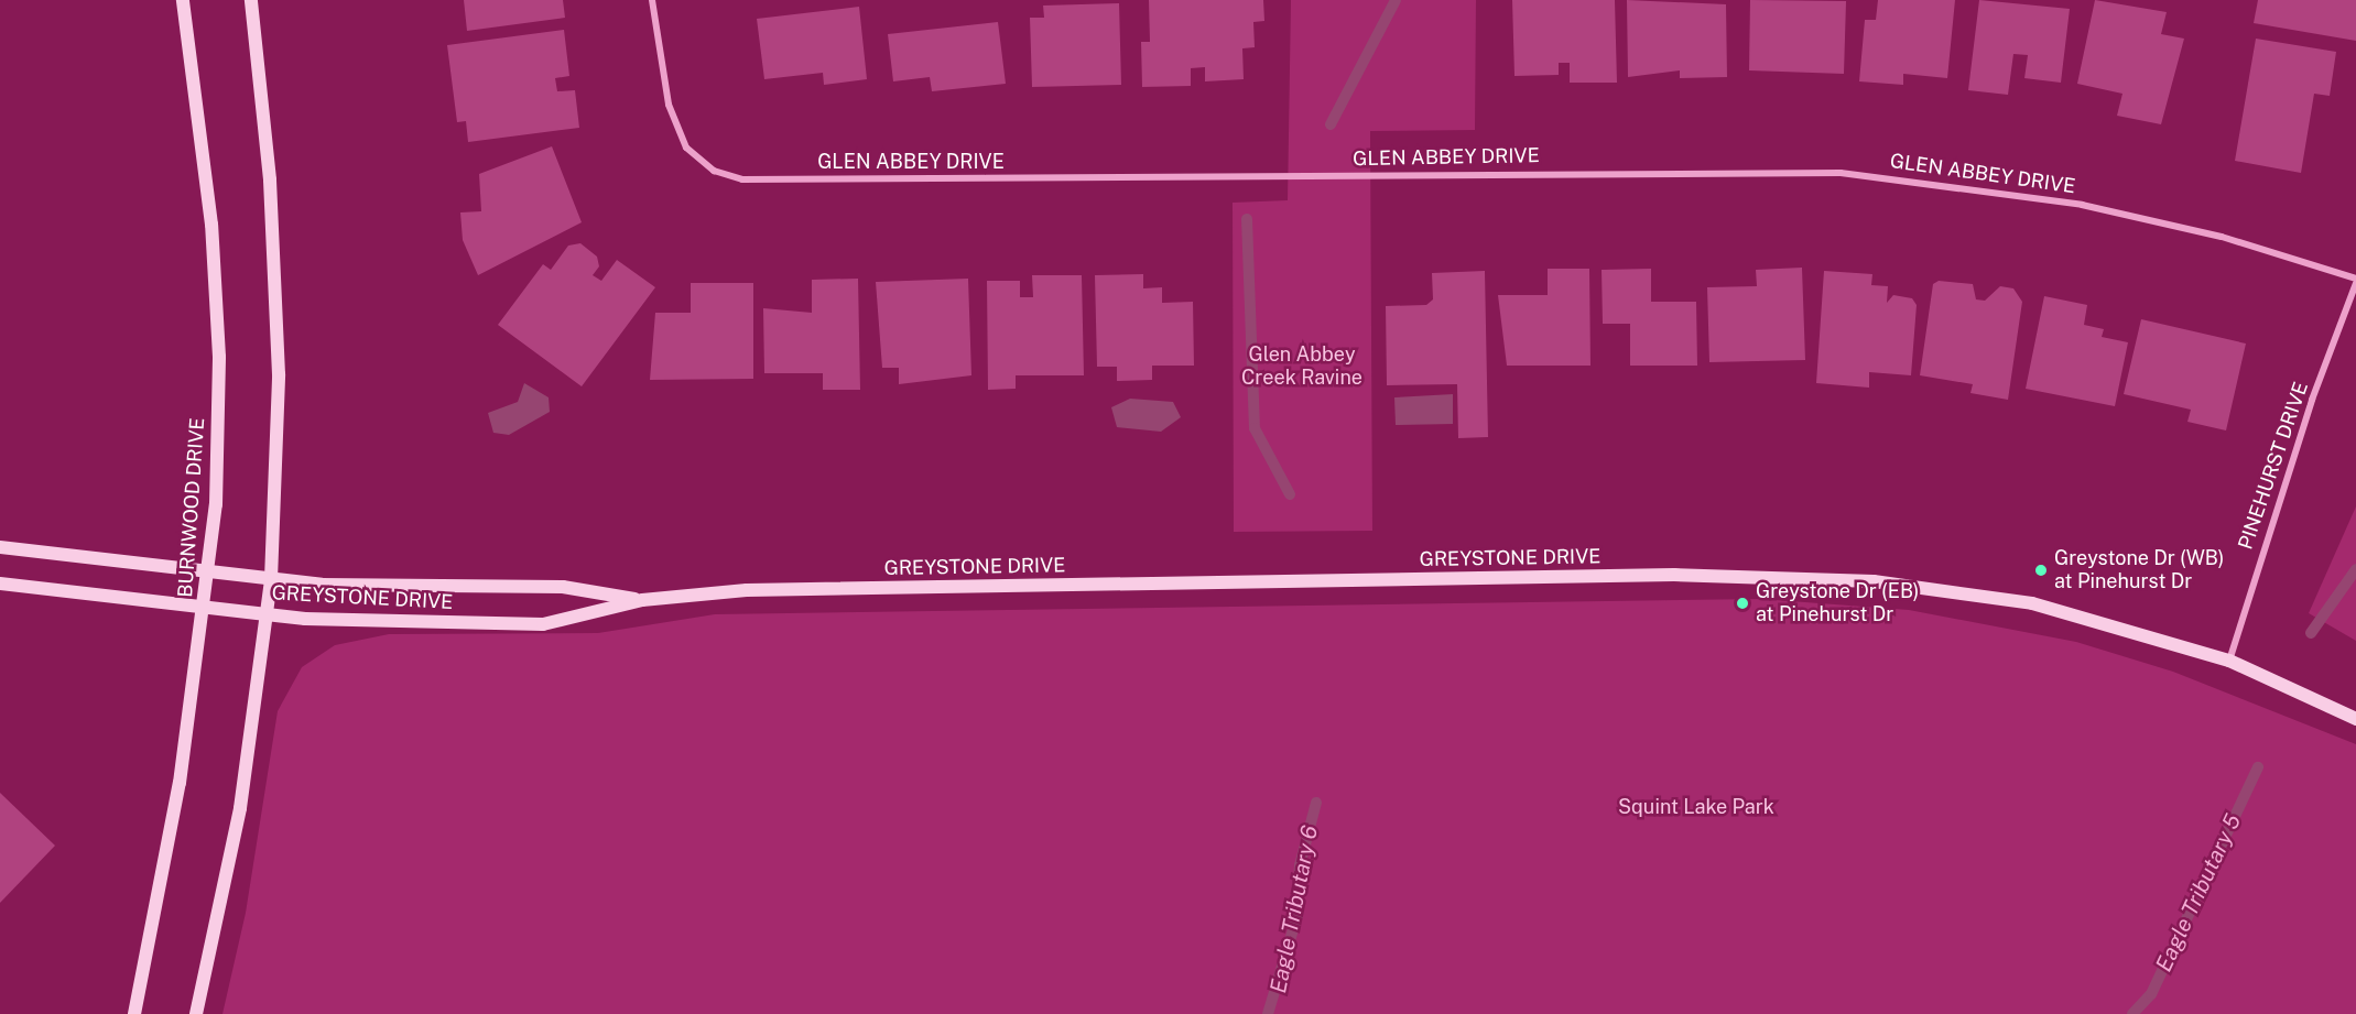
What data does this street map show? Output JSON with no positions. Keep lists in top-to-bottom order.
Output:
{
  "streets": {
    "street": [
      "GLEN ABBEY DRIVE",
      "PINEHURST DRIVE",
      "BURNWOOD DRIVE",
      "GREYSTONE DRIVE"
    ]
  },
  "crossings": [
    ["PINEHURST DRIVE", "GREYSTONE DRIVE"],
    ["BURNWOOD DRIVE", "GREYSTONE DRIVE"]
  ],
  "water": ["Eagle Tributary 5", "Eagle Tributary 6"],
  "parks": ["Glen Abbey Creek Ravine", "Squint Lake Park"],
  "places": ["Greystone Dr (WB) at Pinehurst Dr", "Greystone Dr (EB) at Pinehurst Dr"]
}
